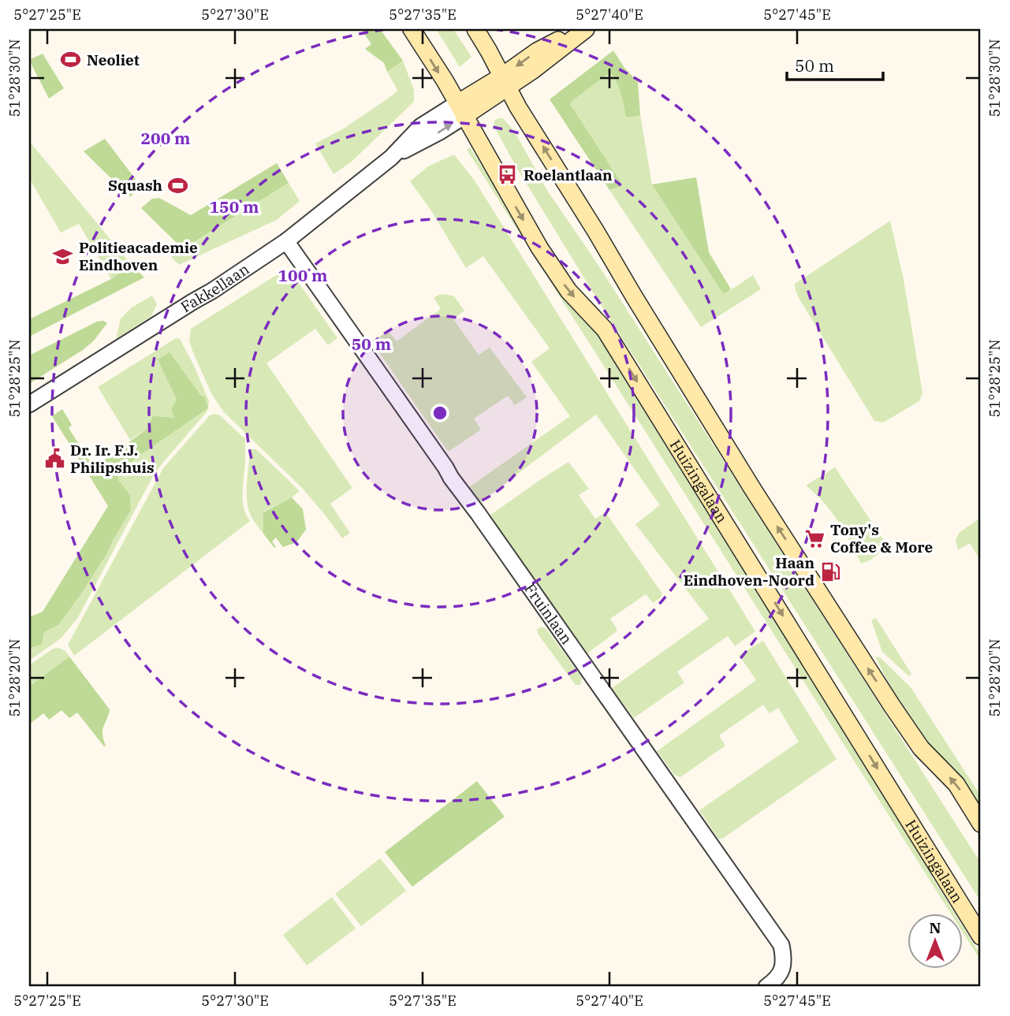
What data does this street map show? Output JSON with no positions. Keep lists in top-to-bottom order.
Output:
{
  "streets": {
    "main road": ["Huizingalaan"],
    "street": ["Fakkellaan", "Fruinlaan"]
  },
  "crossings": [
    ["Fakkellaan", "Huizingalaan"],
    ["Fakkellaan", "Fruinlaan"]
  ],
  "places": {
    "sports": ["Neoliet", "Squash"],
    "bus stop": ["Roelantlaan"],
    "school or university": ["Politieacademie Eindhoven"],
    "public building": ["Dr. Ir. F.J. Philipshuis"],
    "supermarket": ["Tony's Coffee & More"],
    "fuel station": ["Haan Eindhoven-Noord"]
  },
  "scale_bar": "50 m",
  "north": "top",
  "coordinates": [
    "5°27'25\"E",
    "5°27'30\"E",
    "5°27'35\"E",
    "5°27'40\"E",
    "5°27'45\"E",
    "51°28'30\"N",
    "51°28'25\"N",
    "51°28'20\"N"
  ],
  "rings": [
    "200 m",
    "150 m",
    "100 m",
    "50 m"
  ]
}
